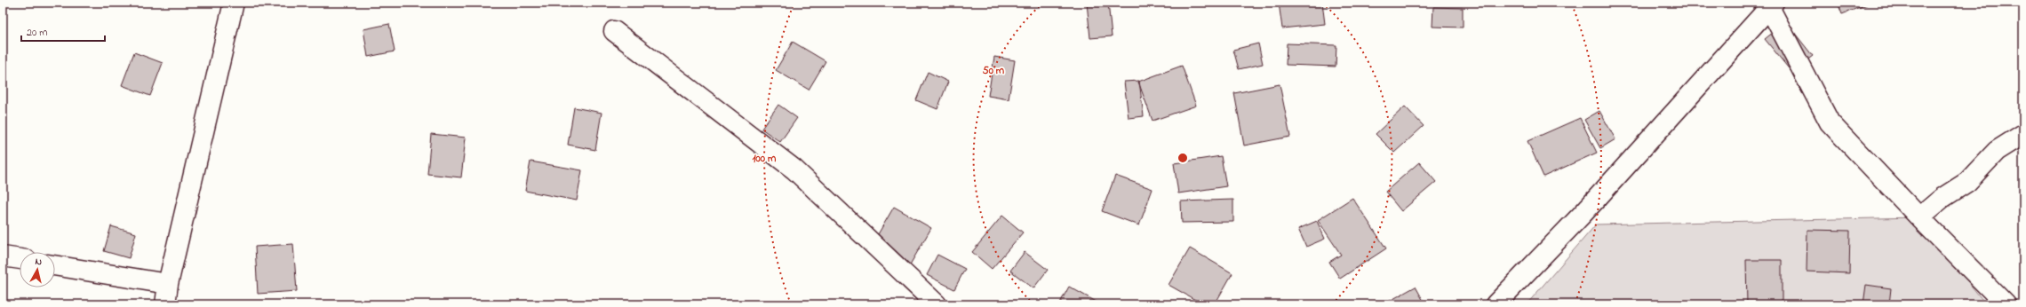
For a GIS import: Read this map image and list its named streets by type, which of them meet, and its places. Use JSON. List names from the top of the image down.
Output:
{
  "scale_bar": "20 m",
  "north": "top",
  "rings": ["50 m", "100 m"]
}
